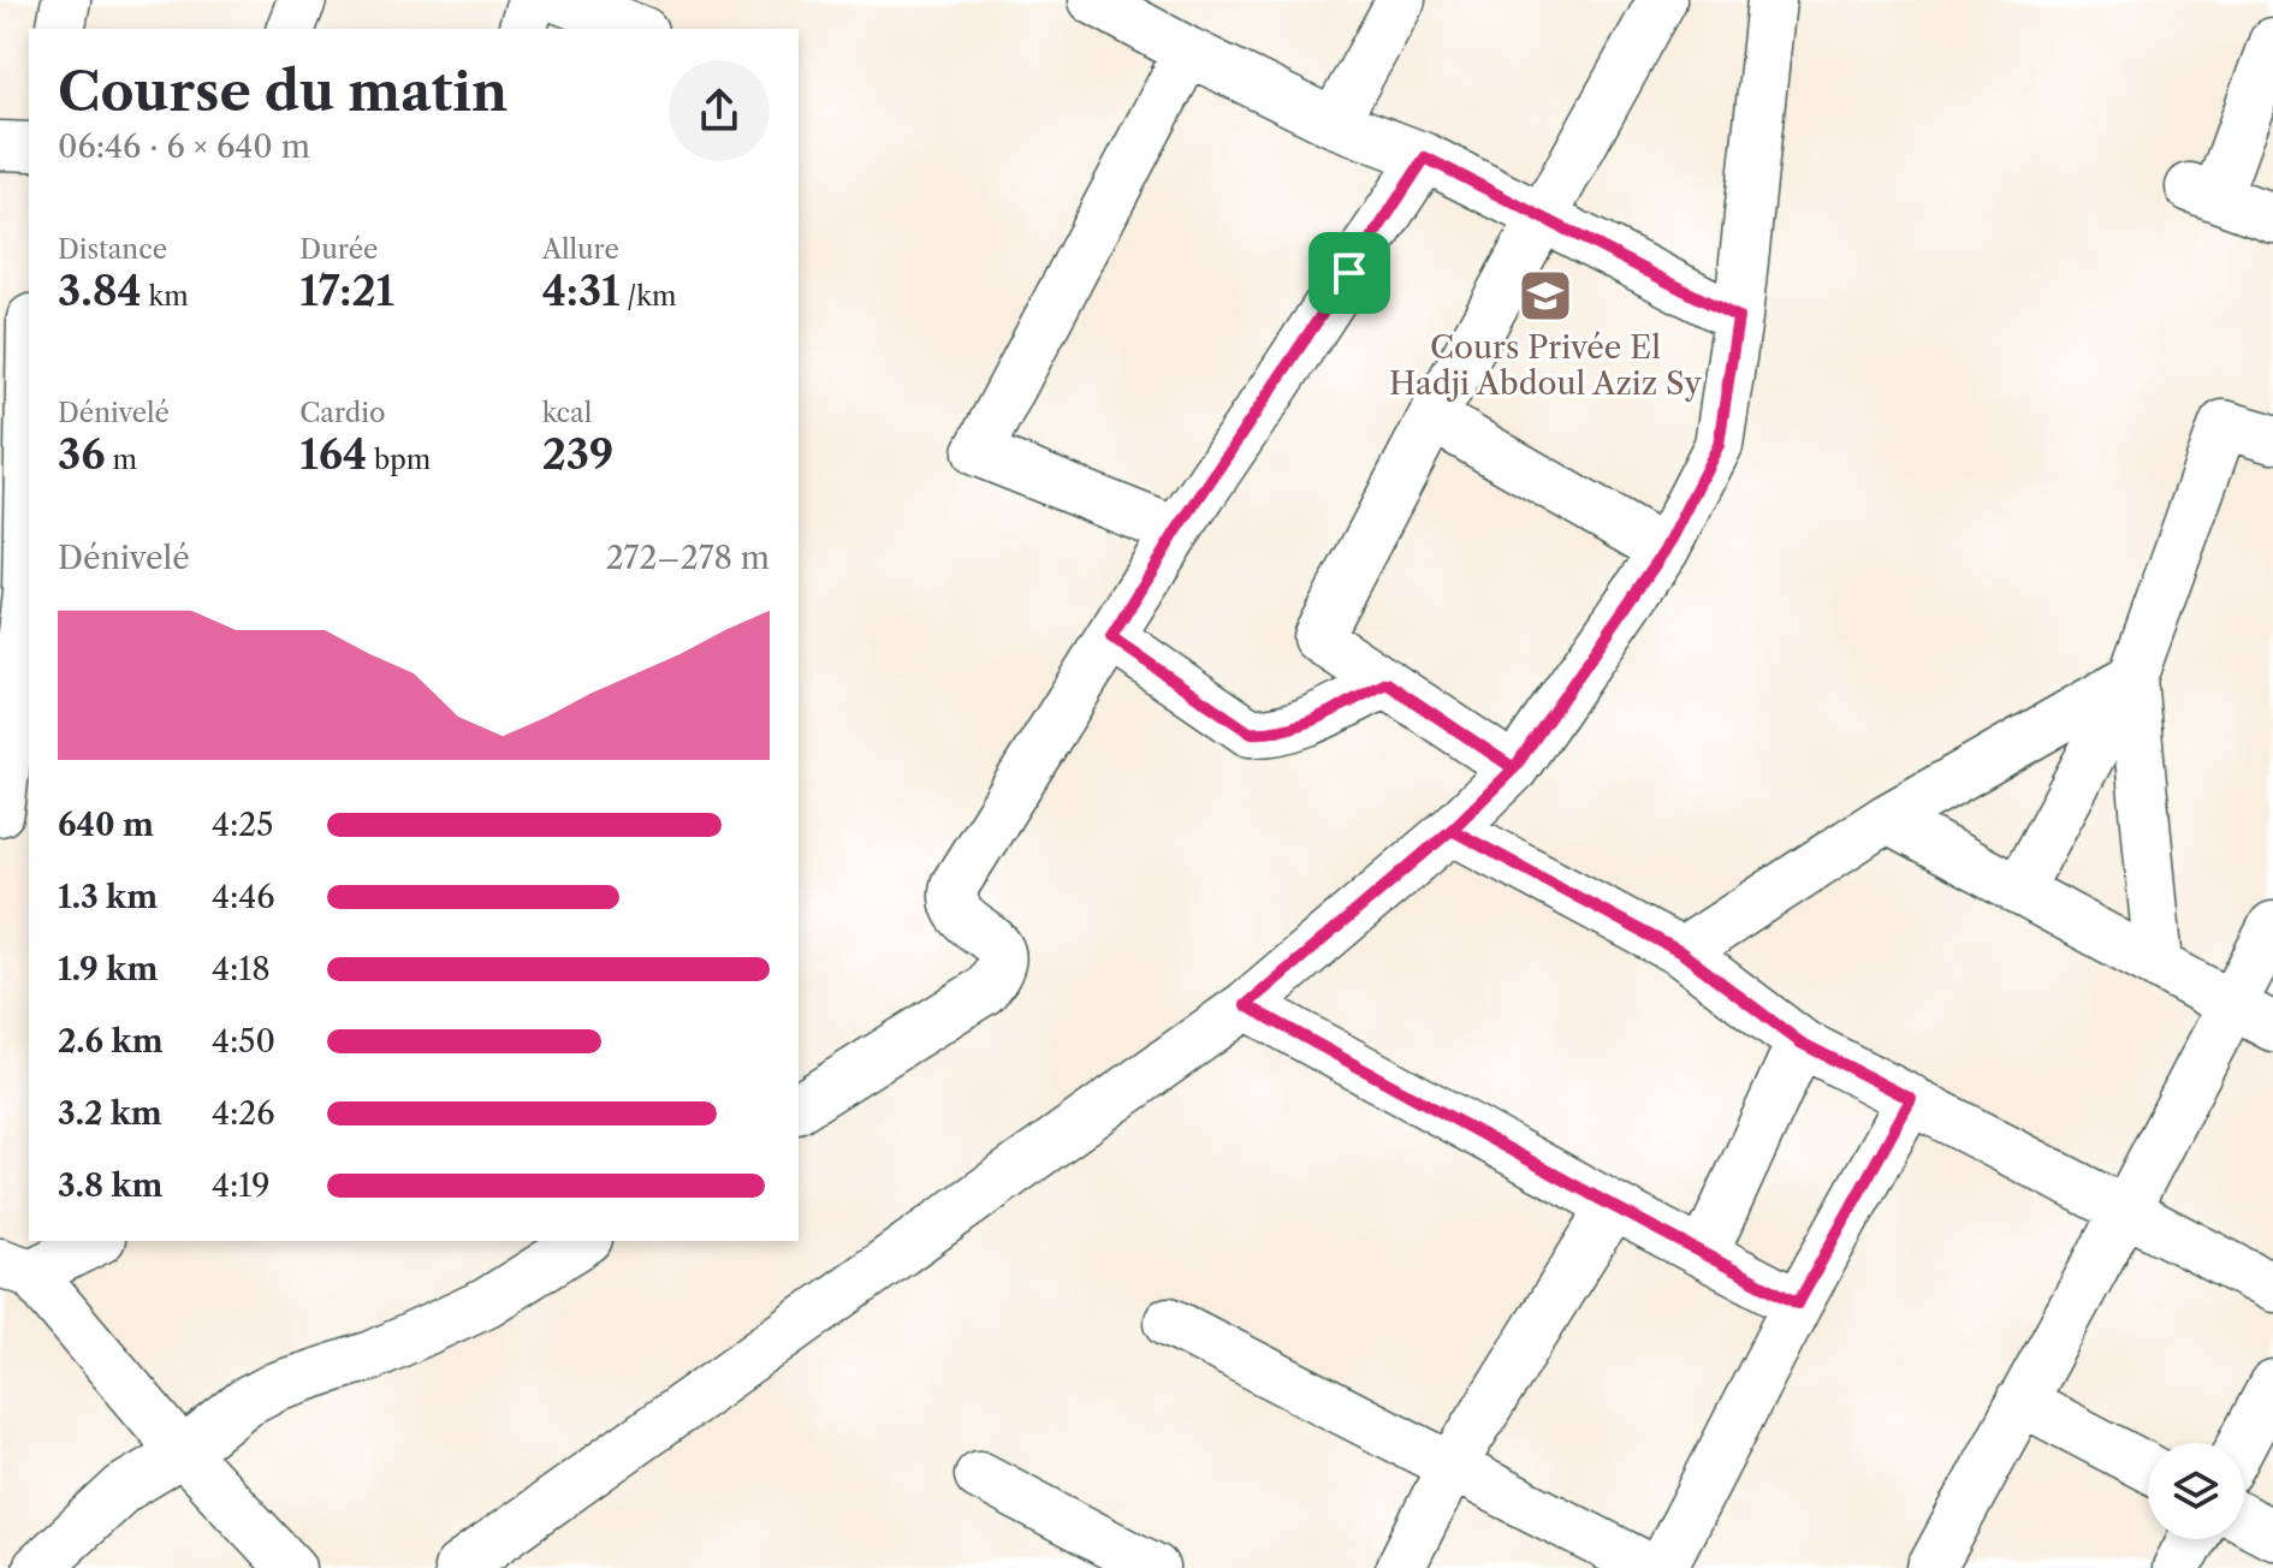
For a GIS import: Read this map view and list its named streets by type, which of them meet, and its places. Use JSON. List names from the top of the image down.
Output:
{
  "places": {
    "school or university": ["Cours Privée El Hadji Abdoul Aziz Sy"]
  },
  "page": {
    "heading": ["Course du matin", "06:46 · 6 × 640 m"],
    "stats": [
      ["Distance", "3.84 km"],
      ["Durée", "17:21"],
      ["Allure", "4:31 /km"],
      ["Dénivelé", "36 m"],
      ["Cardio", "164 bpm"],
      ["kcal", "239"]
    ],
    "chart": ["Dénivelé", "272–278 m"],
    "list": [
      {
        "name": "640 m",
        "note": "4:25"
      },
      {
        "name": "1.3 km",
        "note": "4:46"
      },
      {
        "name": "1.9 km",
        "note": "4:18"
      },
      {
        "name": "2.6 km",
        "note": "4:50"
      },
      {
        "name": "3.2 km",
        "note": "4:26"
      },
      {
        "name": "3.8 km",
        "note": "4:19"
      }
    ]
  }
}
